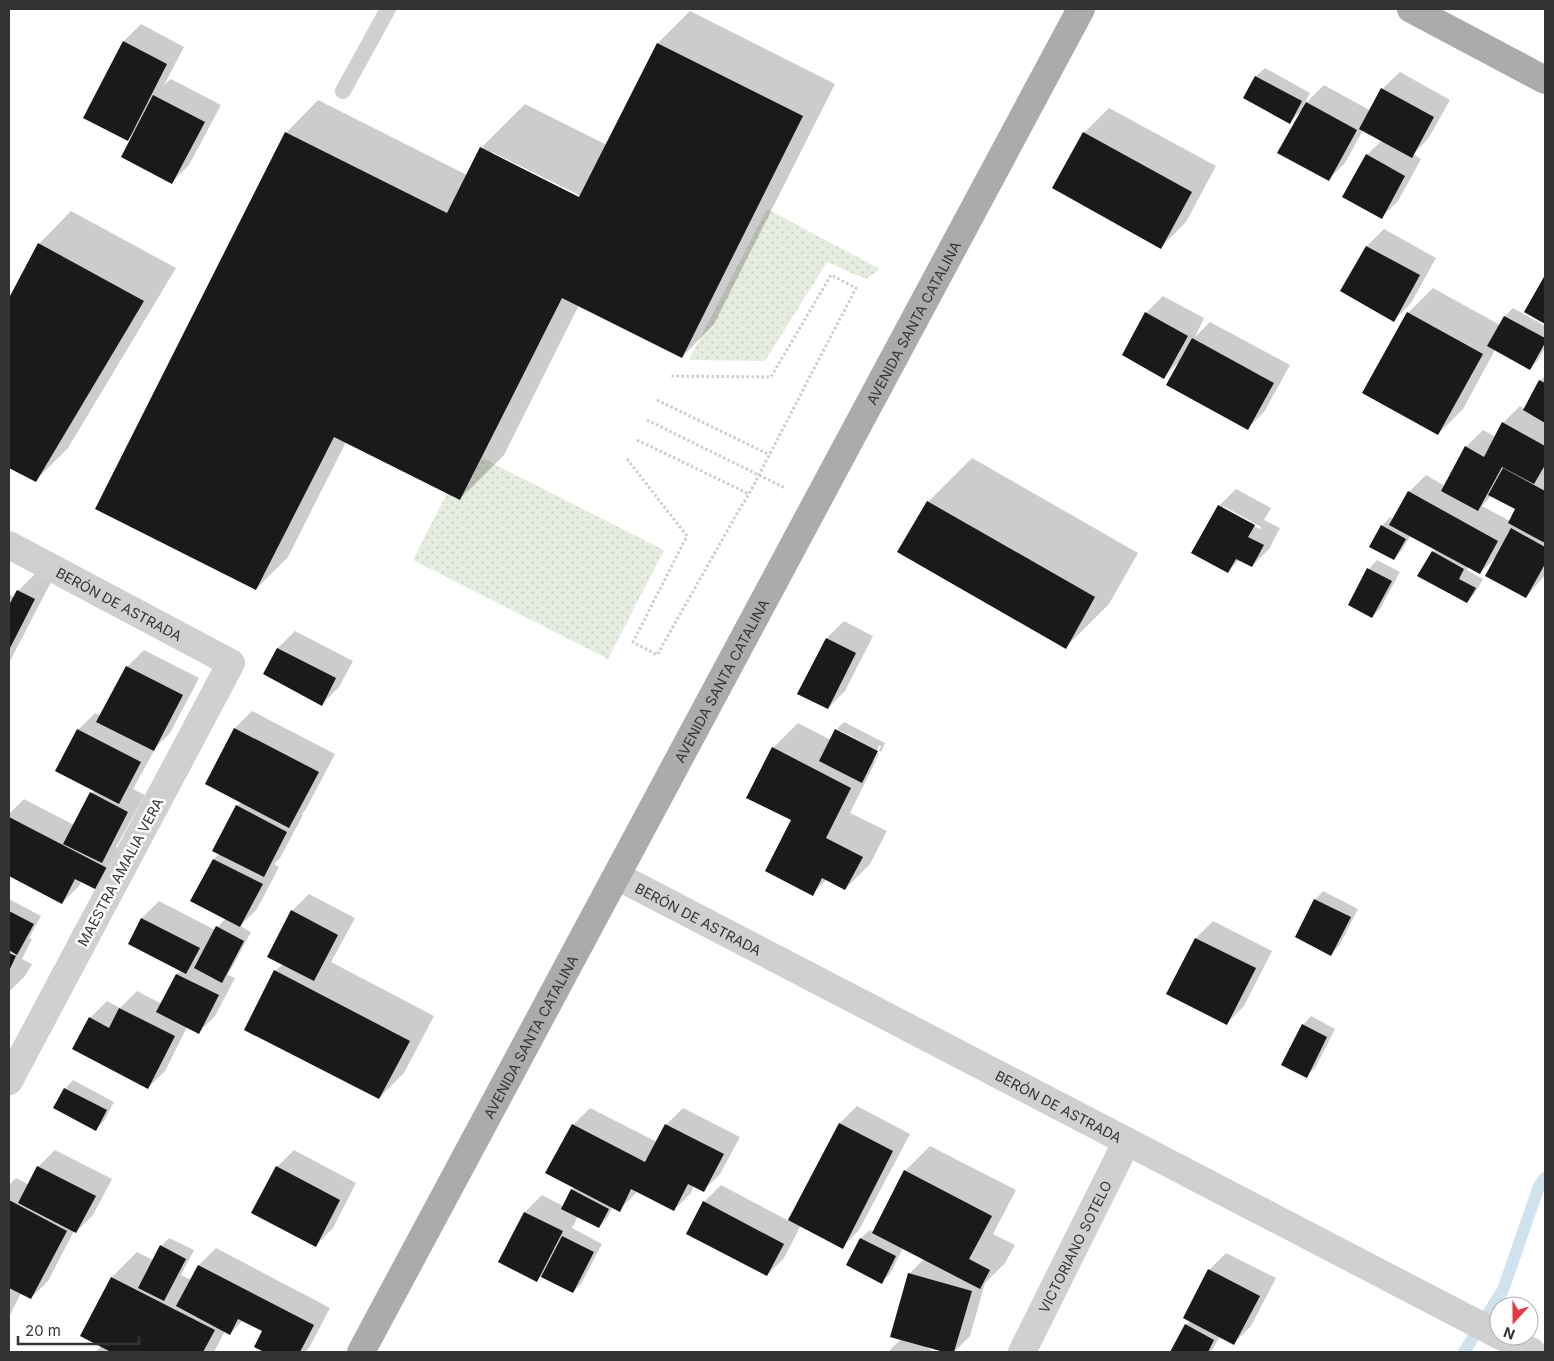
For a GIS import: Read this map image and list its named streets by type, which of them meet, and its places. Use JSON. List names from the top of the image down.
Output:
{
  "streets": {
    "main road": ["AVENIDA SANTA CATALINA"],
    "street": ["BERÓN DE ASTRADA", "MAESTRA AMALIA VERA", "VICTORIANO SOTELO"]
  },
  "crossings": [
    ["AVENIDA SANTA CATALINA", "BERÓN DE ASTRADA"],
    ["BERÓN DE ASTRADA", "MAESTRA AMALIA VERA"],
    ["BERÓN DE ASTRADA", "VICTORIANO SOTELO"]
  ],
  "scale_bar": "20 m",
  "north": "bottom"
}
